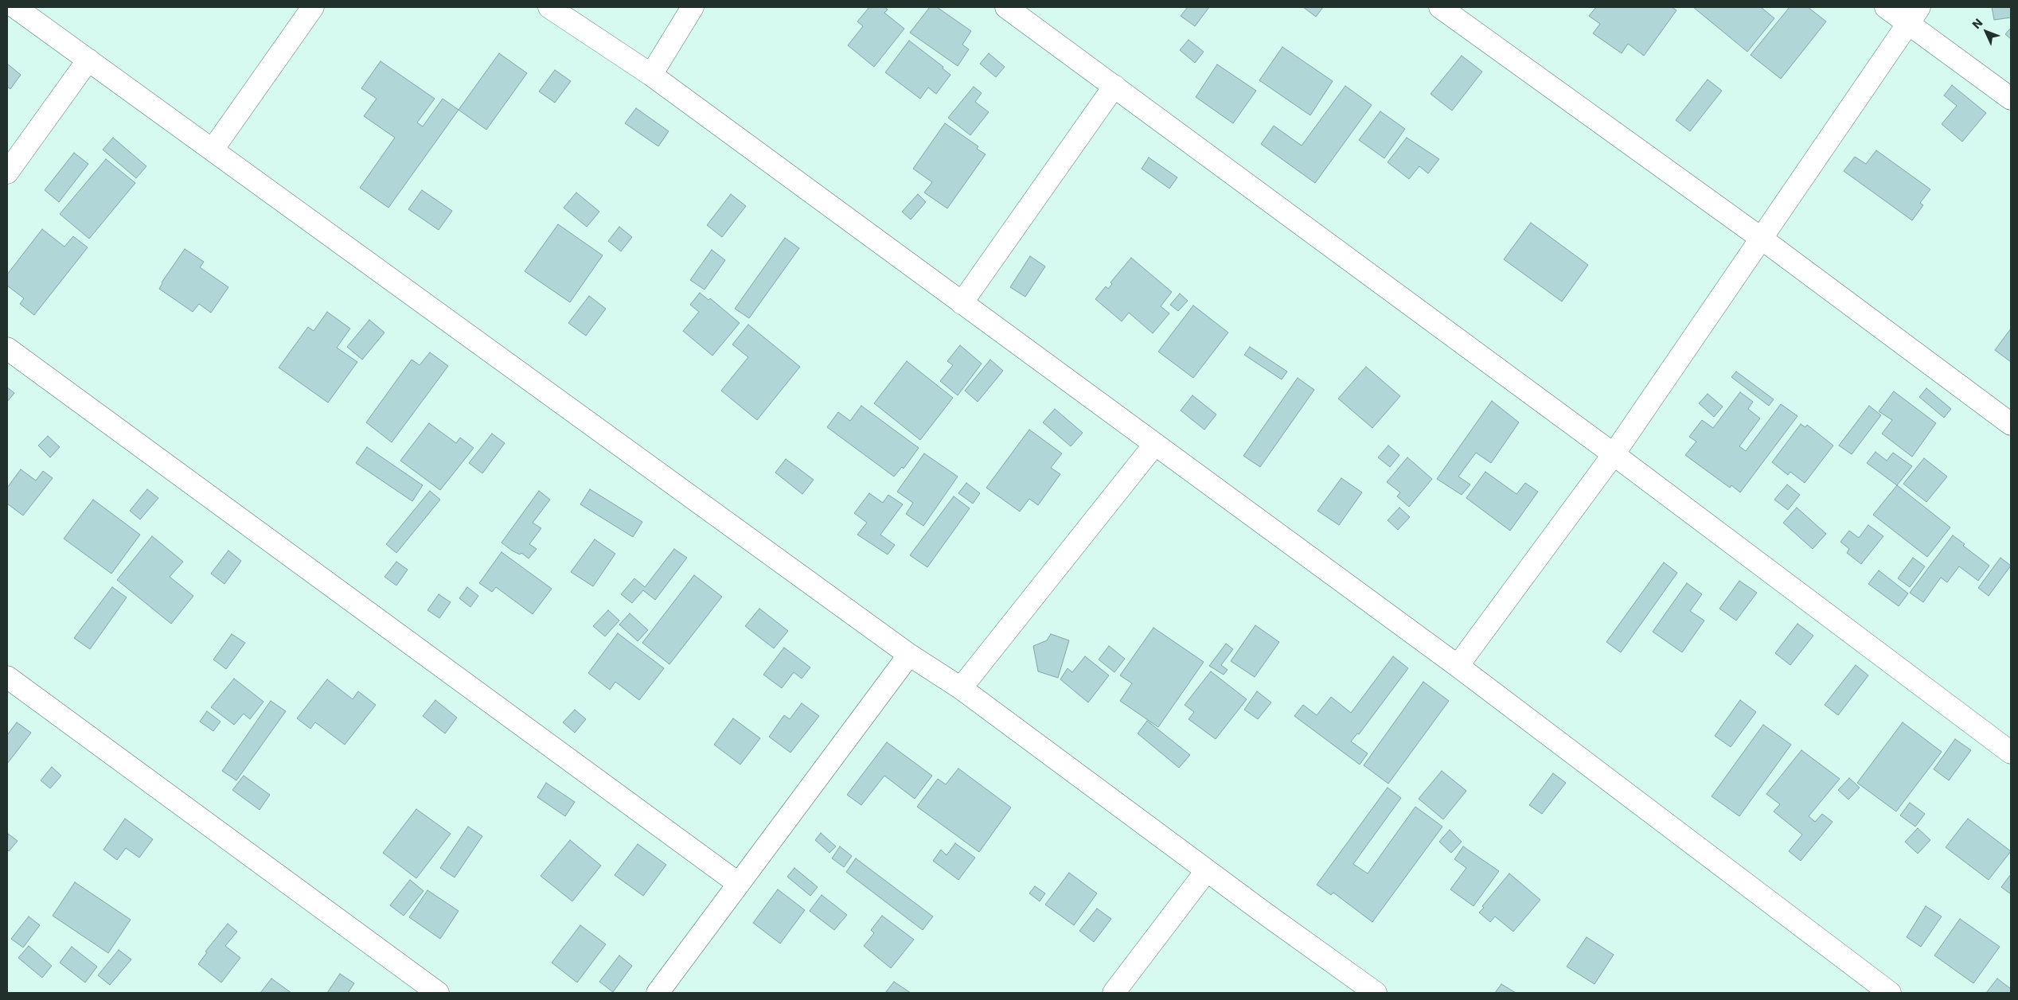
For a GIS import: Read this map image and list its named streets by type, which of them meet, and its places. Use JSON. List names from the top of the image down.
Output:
{
  "north": "top left"
}
